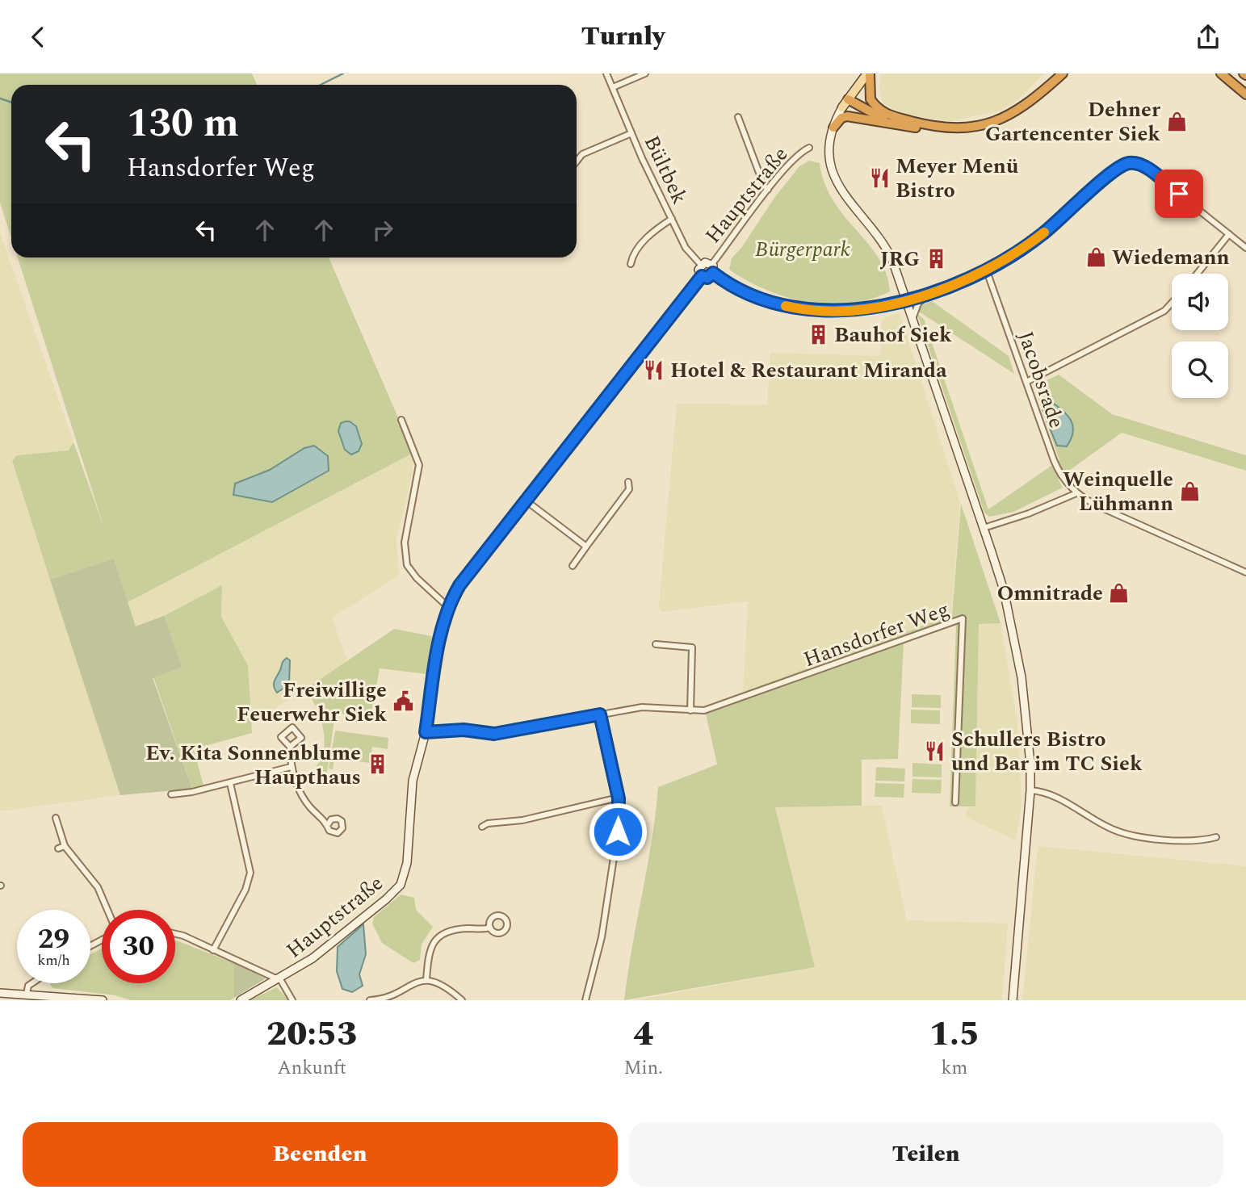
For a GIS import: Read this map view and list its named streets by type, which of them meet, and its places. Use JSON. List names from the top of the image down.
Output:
{
  "streets": {
    "street": [
      "Bültbek",
      "Hauptstraße",
      "Jacobsrade",
      "Hansdorfer Weg"
    ]
  },
  "crossings": [
    ["Bültbek", "Hauptstraße"],
    ["Hauptstraße", "Hansdorfer Weg"]
  ],
  "parks": ["Bürgerpark"],
  "places": {
    "shop": [
      "Dehner Gartencenter Siek",
      "Wiedemann",
      "Weinquelle Lühmann",
      "Omnitrade"
    ],
    "restaurant": ["Meyer Menü Bistro", "Hotel & Restaurant Miranda", "Schullers Bistro und Bar im TC Siek"],
    "building": ["JRG", "Bauhof Siek", "Ev. Kita Sonnenblume Haupthaus"],
    "public building": ["Freiwillige Feuerwehr Siek"]
  },
  "page": {
    "header": "Turnly",
    "turn": ["130 m", "Hansdorfer Weg"],
    "speed": "29 km/h",
    "limit": "30",
    "eta": [
      "20:53",
      "Ankunft",
      "4",
      "Min.",
      "1.5",
      "km"
    ],
    "buttons": ["Beenden", "Teilen"]
  }
}
